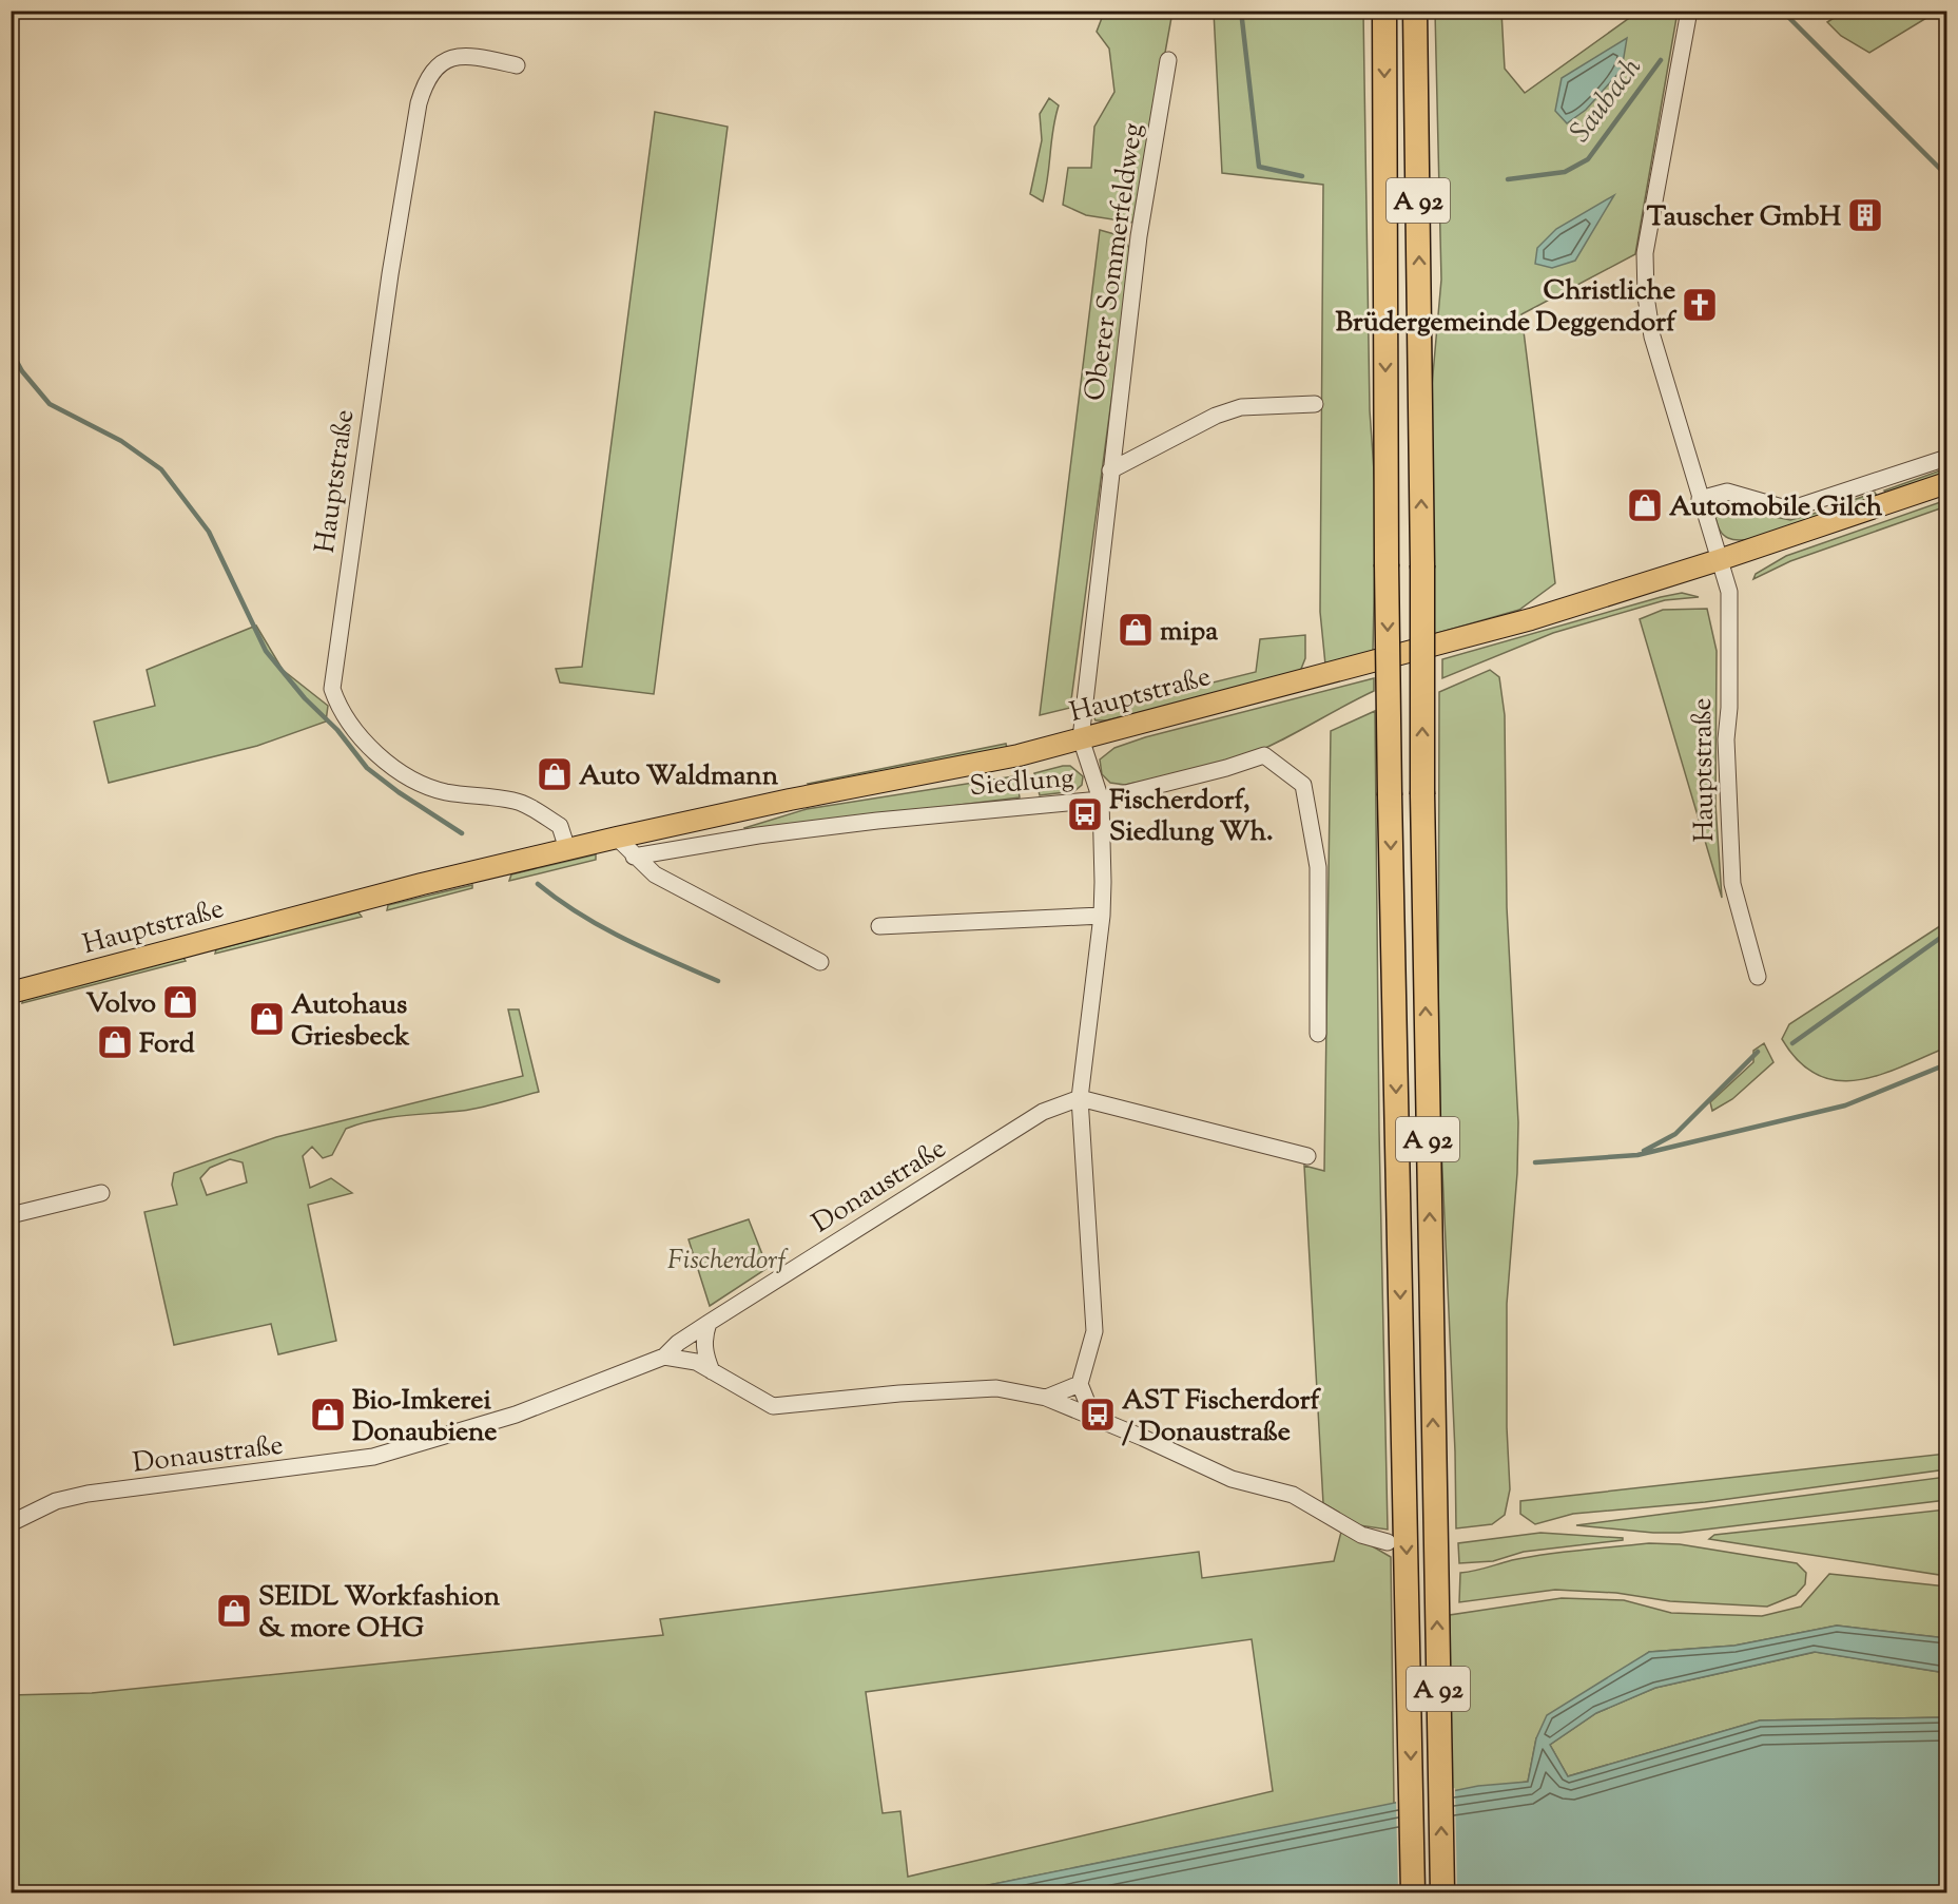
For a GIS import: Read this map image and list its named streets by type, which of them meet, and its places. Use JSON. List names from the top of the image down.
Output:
{
  "streets": {
    "highway": ["A 92"],
    "main road": ["Hauptstraße"],
    "street": ["Oberer Sommerfeldweg", "Siedlung", "Donaustraße"]
  },
  "crossings": [
    ["Oberer Sommerfeldweg", "Hauptstraße"],
    ["Siedlung", "Donaustraße"]
  ],
  "water": ["Saubach"],
  "parks": ["Fischerdorf"],
  "places": {
    "building": ["Tauscher GmbH"],
    "church": ["Christliche Brüdergemeinde Deggendorf"],
    "shop": [
      "Automobile Gilch",
      "mipa",
      "Auto Waldmann",
      "Volvo",
      "Autohaus Griesbeck",
      "Ford",
      "Bio-Imkerei Donaubiene",
      "SEIDL Workfashion & more OHG"
    ],
    "bus stop": ["Fischerdorf, Siedlung Wh.", "AST Fischerdorf / Donaustraße"]
  }
}
